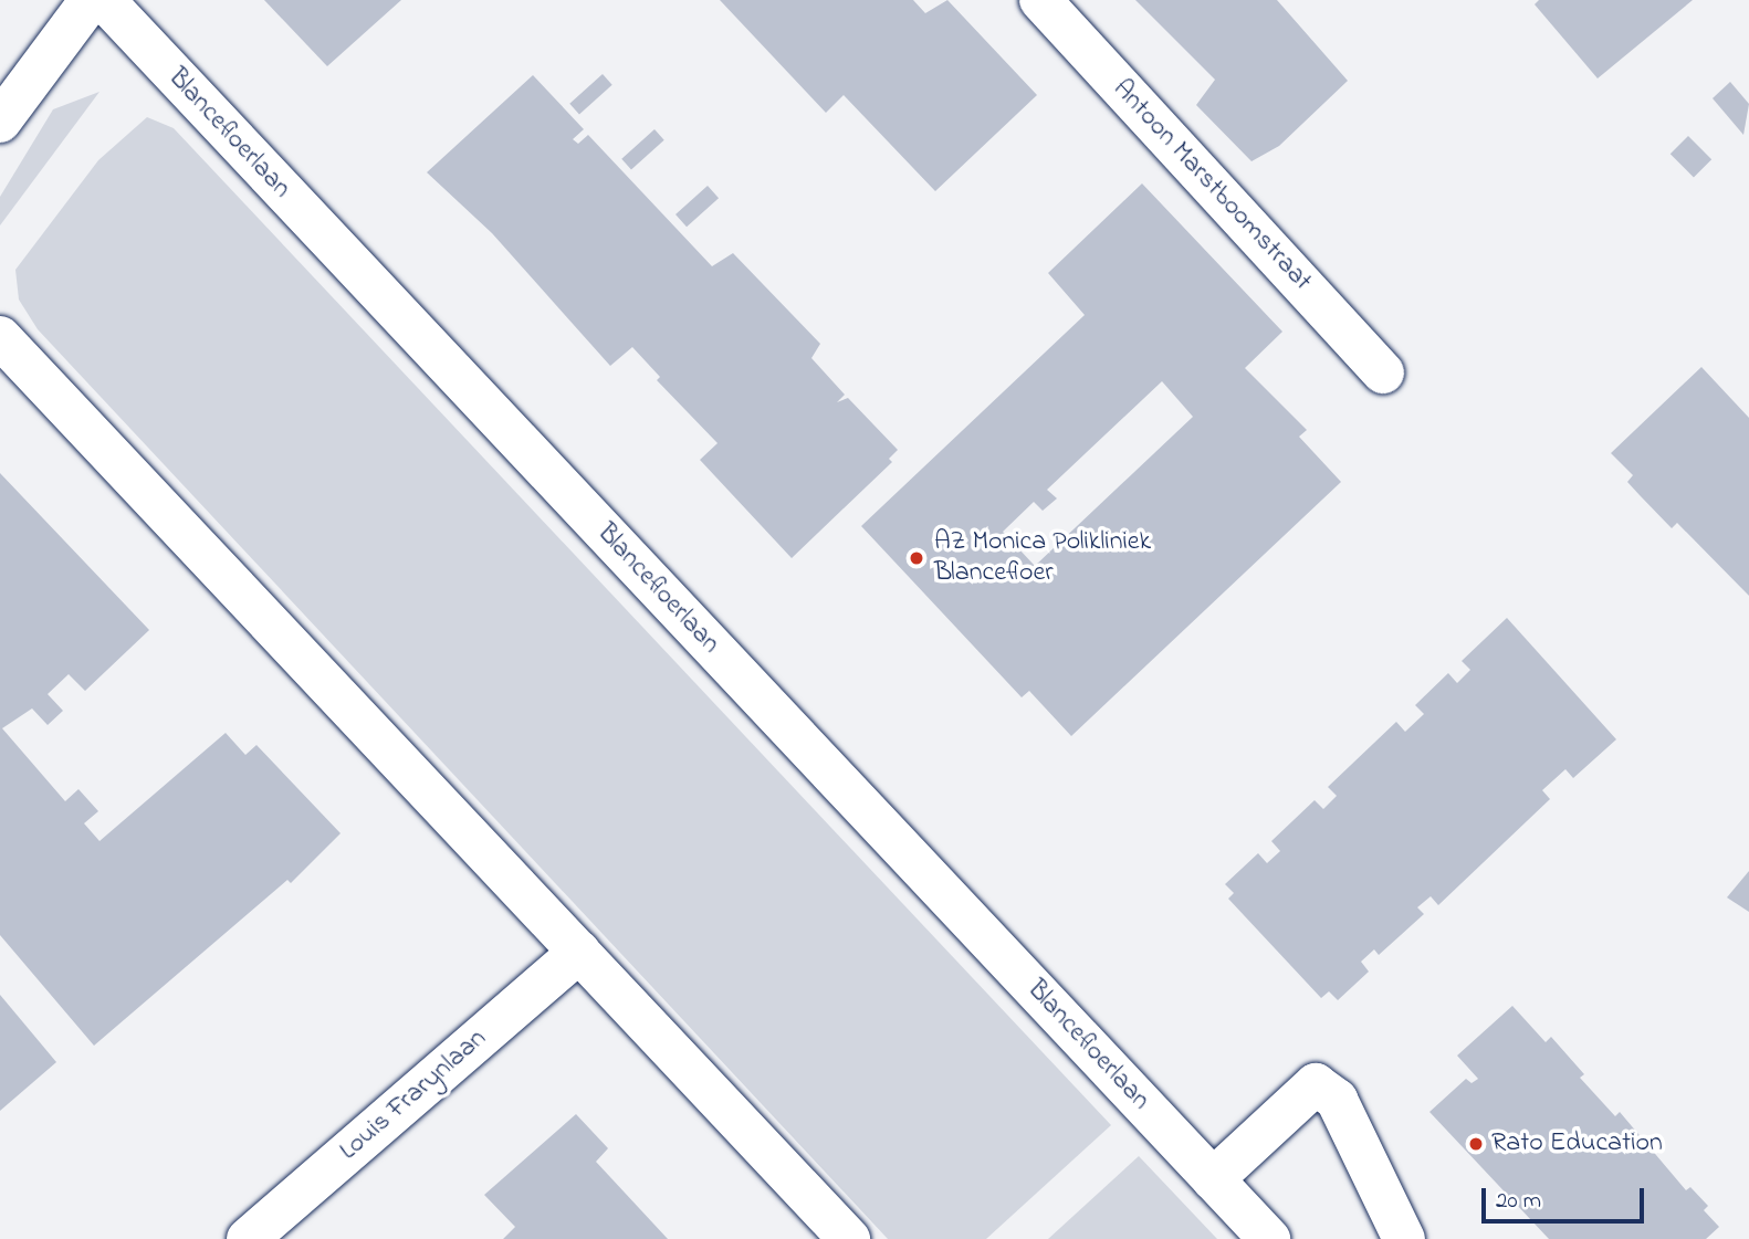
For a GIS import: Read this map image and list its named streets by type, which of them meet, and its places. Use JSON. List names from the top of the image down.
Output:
{
  "streets": {
    "main road": ["Blancefloerlaan", "Antoon Marstboomstraat", "Louis Frarynlaan"]
  },
  "places": ["AZ Monica Polikliniek Blancefloer", "Rato Education"],
  "scale_bar": "20 m"
}
